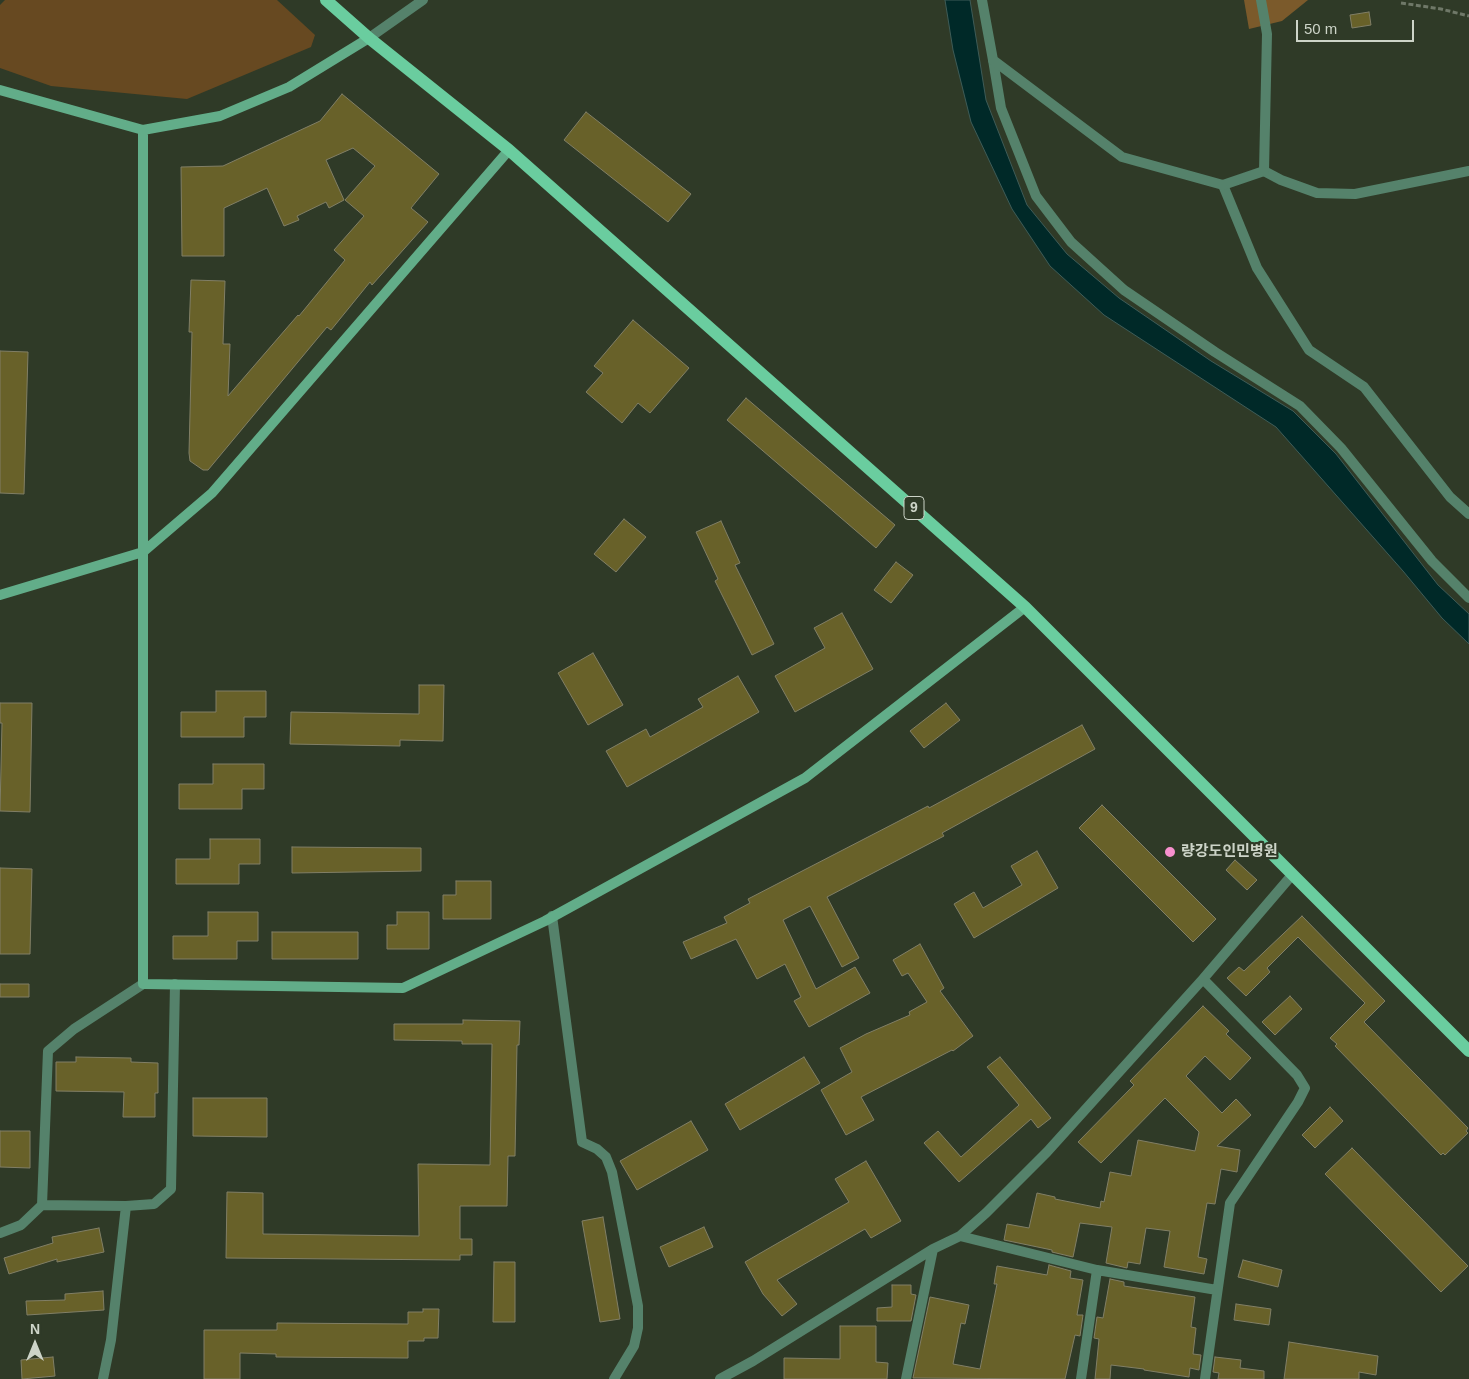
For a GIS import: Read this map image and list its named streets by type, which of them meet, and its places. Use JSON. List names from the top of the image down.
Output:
{
  "streets": {
    "main road": ["9"]
  },
  "places": ["량강도인민병원"],
  "scale_bar": "50 m",
  "north": "top"
}
